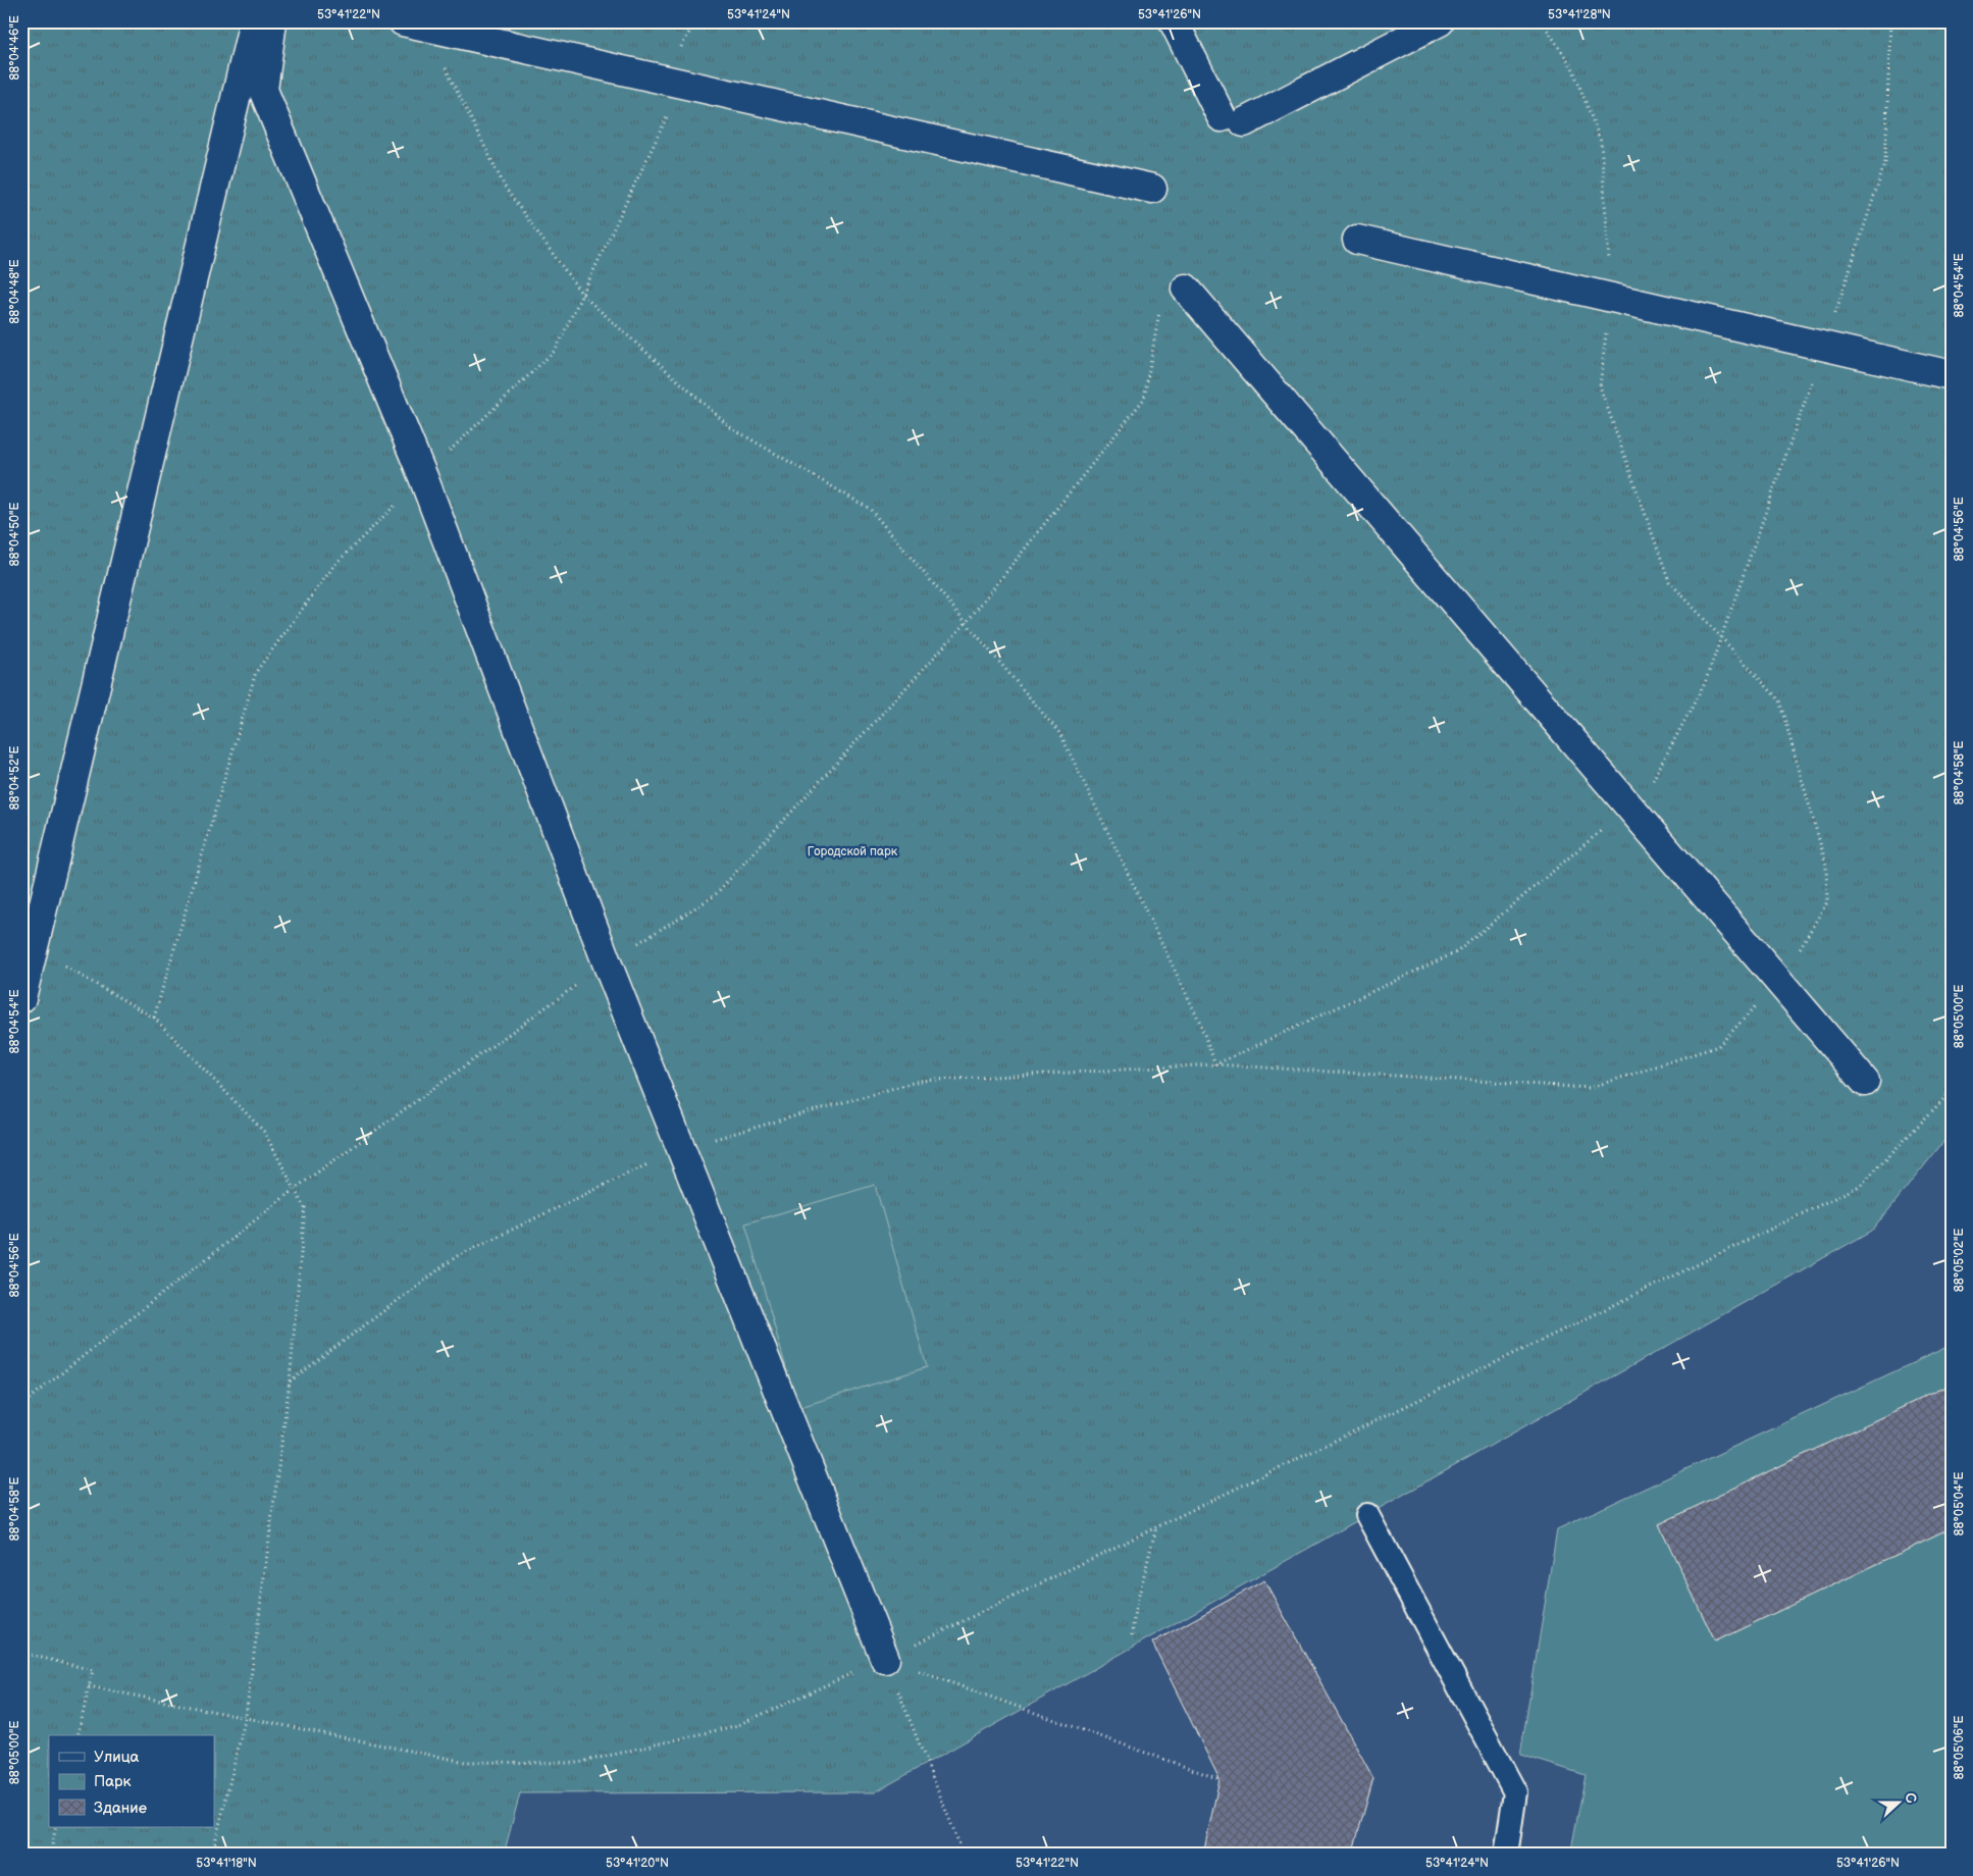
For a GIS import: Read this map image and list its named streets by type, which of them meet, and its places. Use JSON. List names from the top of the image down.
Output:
{
  "parks": ["Городской парк"],
  "legend": ["Улица", "Парк", "Здание"],
  "north": "right",
  "coordinates": [
    "53°41'22\"N",
    "53°41'24\"N",
    "53°41'26\"N",
    "53°41'28\"N",
    "88°04'46\"E",
    "88°04'54\"E",
    "88°04'48\"E",
    "88°04'56\"E",
    "88°04'50\"E",
    "88°04'58\"E",
    "88°04'52\"E",
    "88°05'00\"E",
    "88°05'02\"E",
    "88°05'04\"E",
    "88°05'06\"E",
    "53°41'18\"N",
    "53°41'20\"N"
  ]
}
